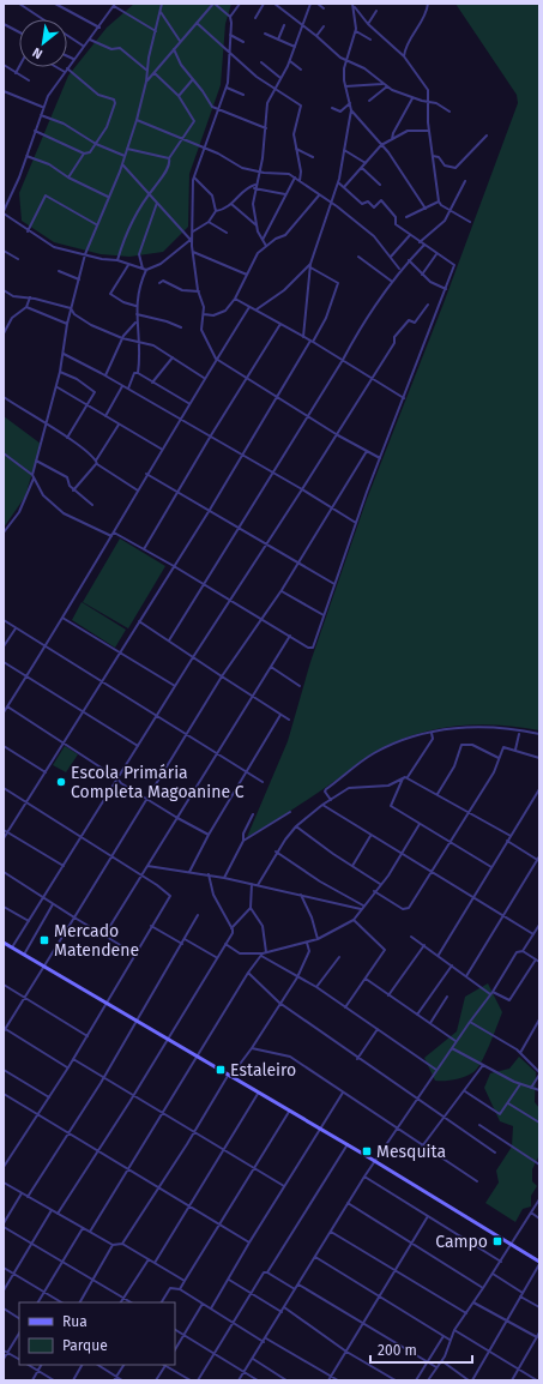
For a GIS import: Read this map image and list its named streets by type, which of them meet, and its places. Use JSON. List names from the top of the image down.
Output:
{
  "places": {
    "other": ["Escola Primária Completa Magoanine C"],
    "transit": [
      "Mercado Matendene",
      "Estaleiro",
      "Mesquita",
      "Campo"
    ]
  },
  "legend": ["Rua", "Parque"],
  "scale_bar": "200 m",
  "north": "bottom left"
}
